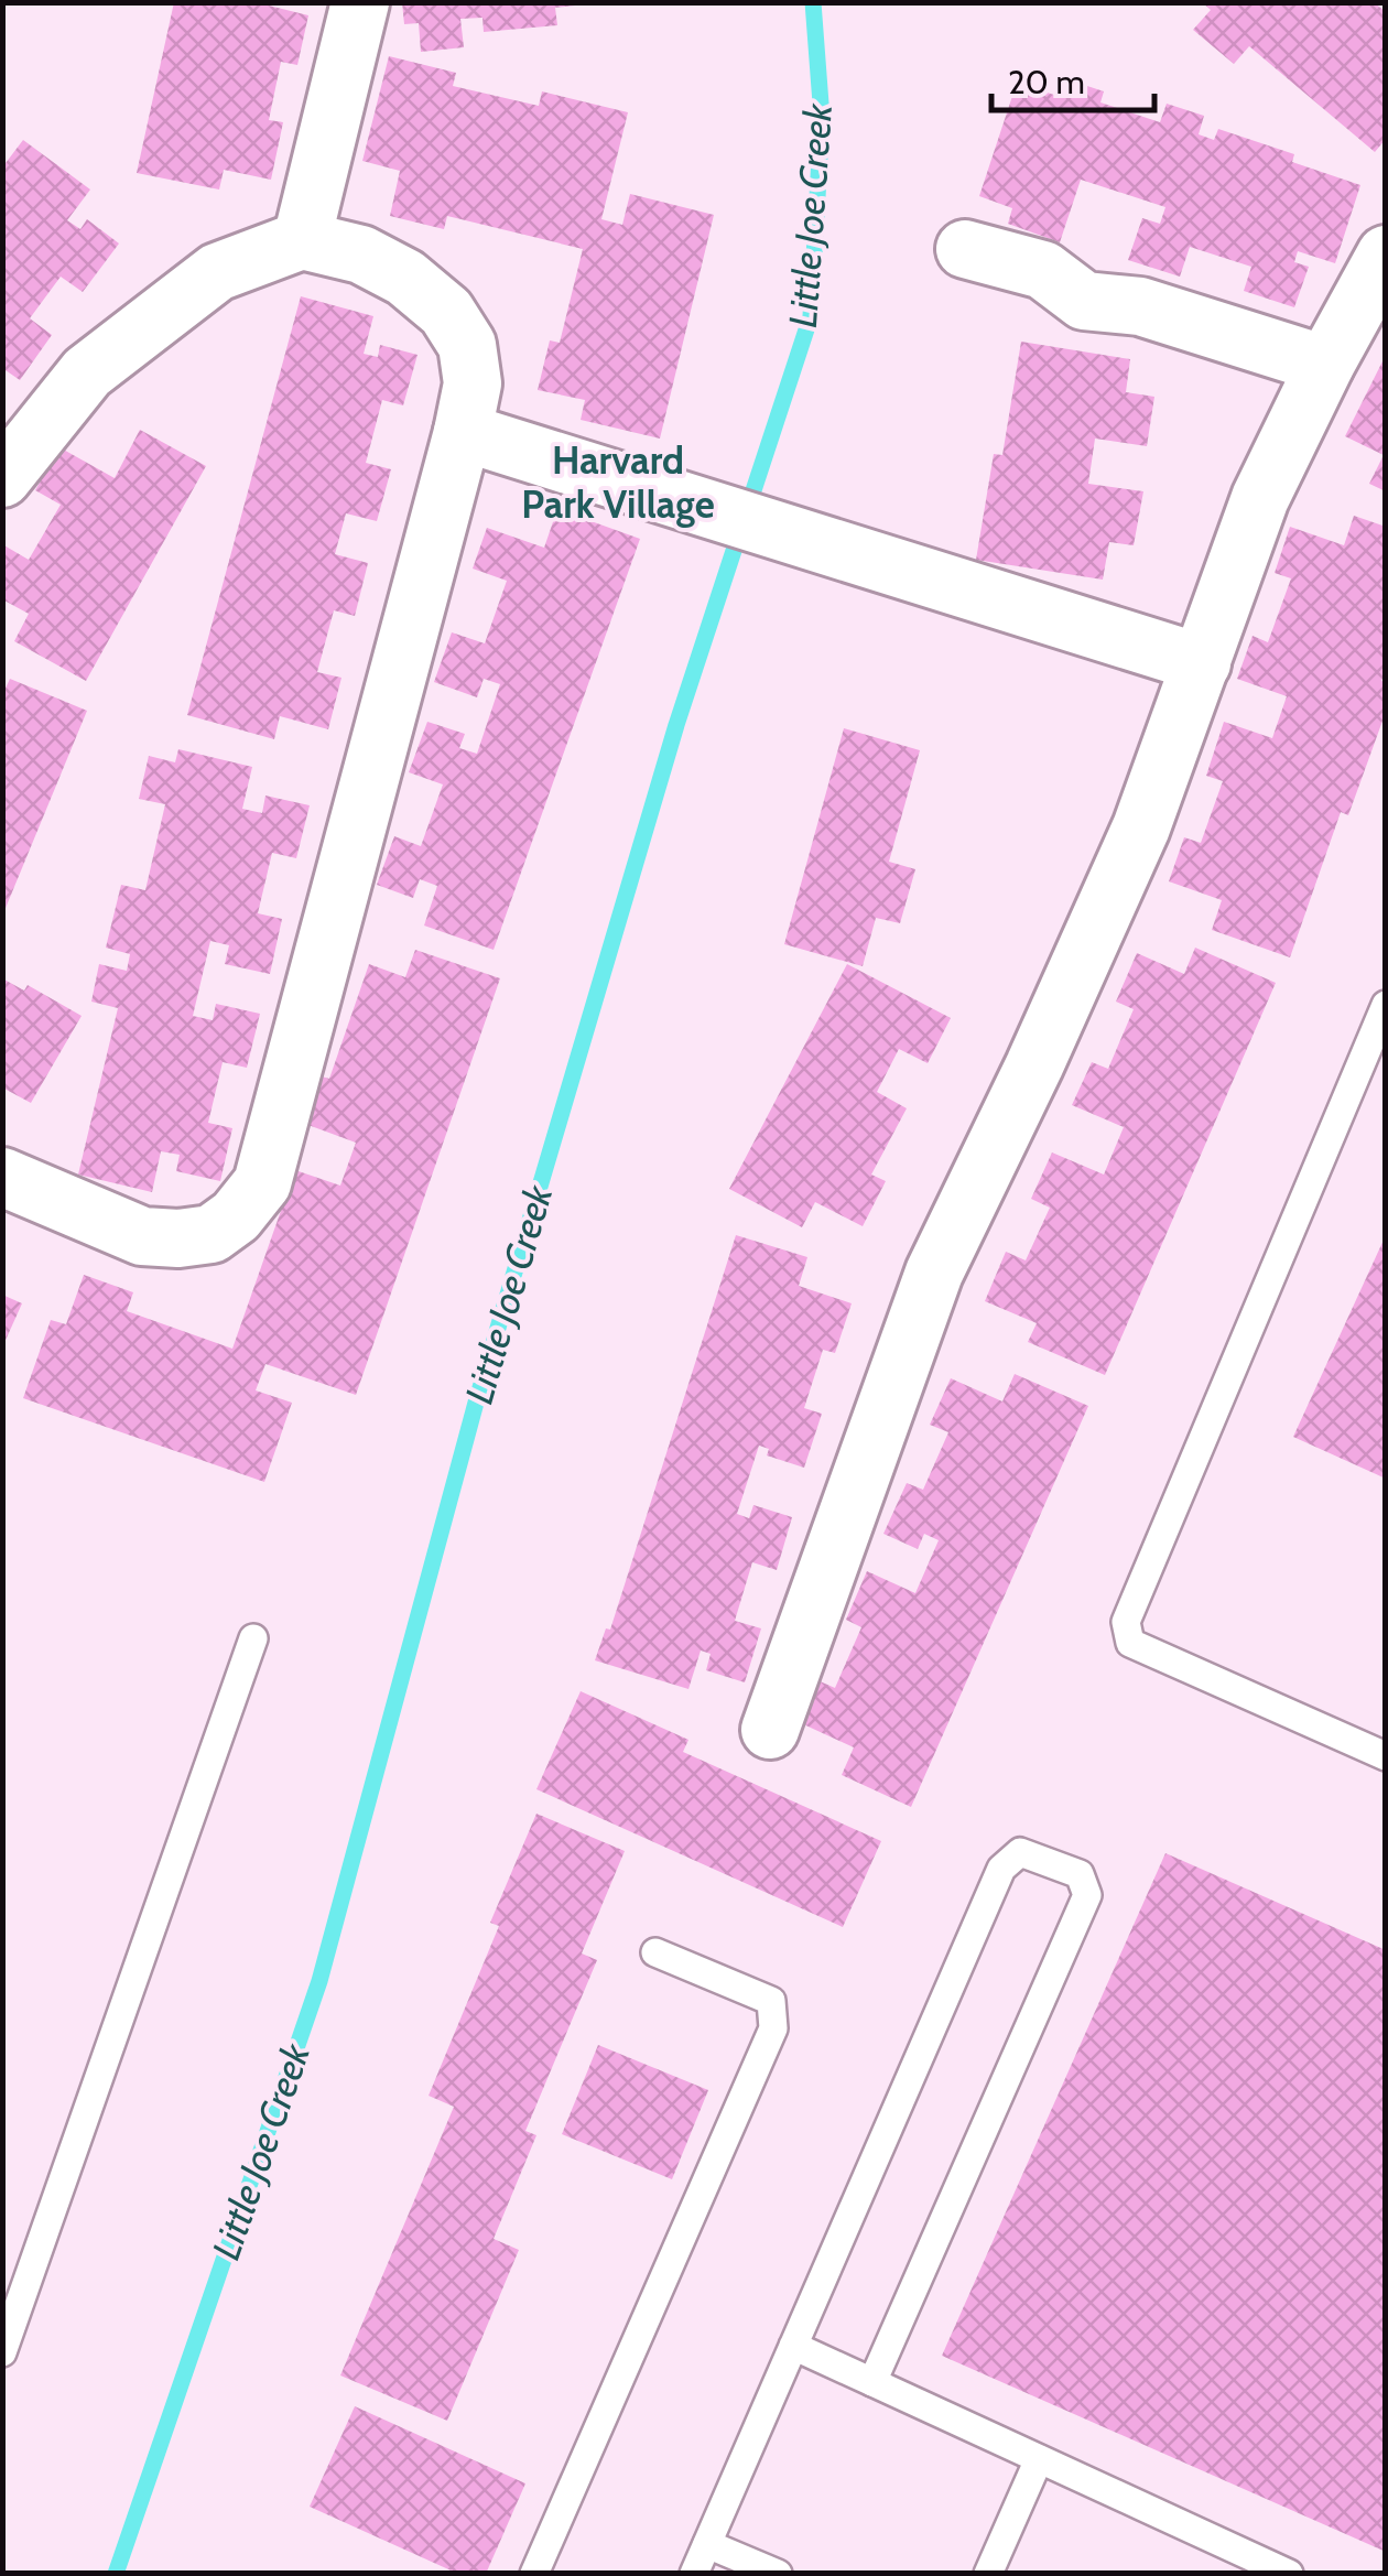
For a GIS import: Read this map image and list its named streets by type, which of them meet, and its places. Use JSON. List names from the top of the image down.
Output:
{
  "districts": ["Harvard Park Village"],
  "water": ["Little Joe Creek"],
  "scale_bar": "20 m"
}
